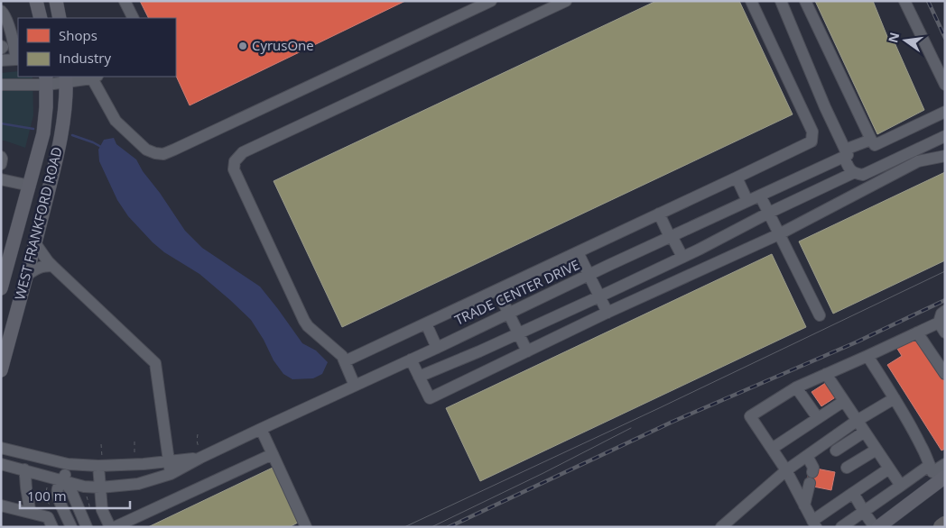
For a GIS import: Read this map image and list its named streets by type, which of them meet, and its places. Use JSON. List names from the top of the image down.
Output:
{
  "streets": {
    "main road": ["WEST FRANKFORD ROAD"],
    "street": ["TRADE CENTER DRIVE"]
  },
  "places": ["CyrusOne"],
  "legend": ["Shops", "Industry"],
  "scale_bar": "100 m",
  "north": "left"
}
